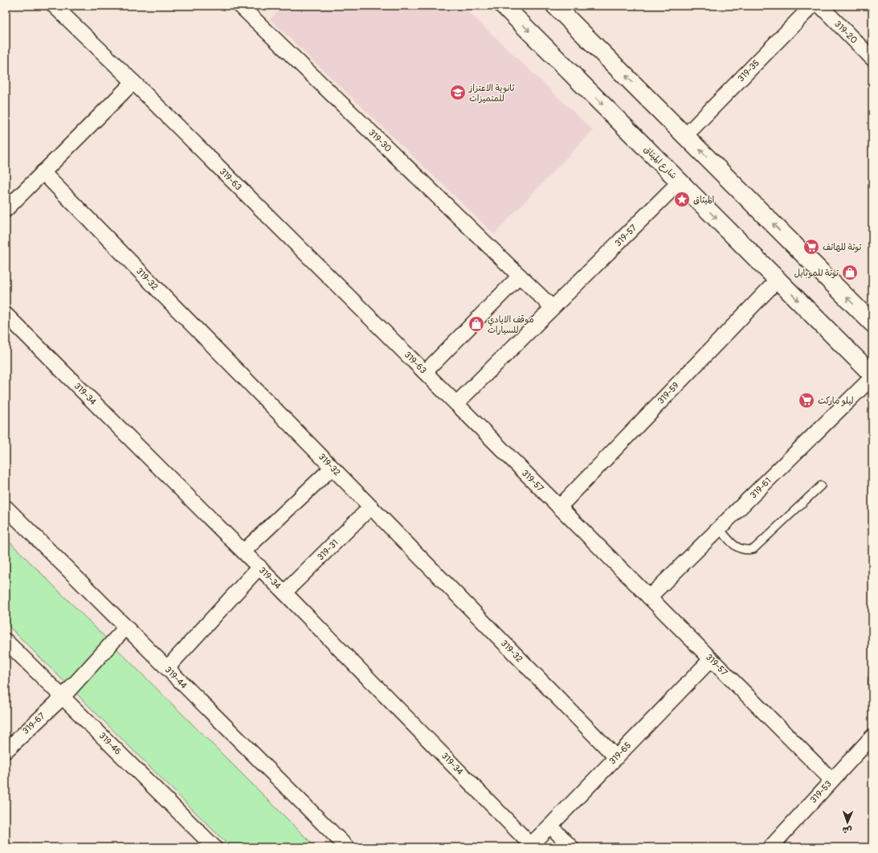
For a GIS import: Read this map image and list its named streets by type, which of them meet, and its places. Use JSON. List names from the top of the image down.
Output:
{
  "streets": {
    "street": [
      "319-20",
      "319-35",
      "319-30",
      "شارع الميثاق",
      "319-63",
      "319-57",
      "319-32",
      "319-59",
      "319-34",
      "319-61",
      "319-31",
      "319-44",
      "319-67",
      "319-46",
      "319-65",
      "319-53"
    ]
  },
  "crossings": [
    ["319-30", "319-57"],
    ["شارع الميثاق", "319-57"],
    ["شارع الميثاق", "319-59"],
    ["319-63", "319-57"],
    ["319-57", "319-59"],
    ["319-57", "319-61"],
    ["319-57", "319-65"],
    ["319-57", "319-53"],
    ["319-32", "319-31"],
    ["319-32", "319-65"],
    ["319-34", "319-31"],
    ["319-34", "319-65"],
    ["319-44", "319-67"],
    ["319-67", "319-46"]
  ],
  "places": {
    "school or university": ["ثانوية الاعتزاز للمتميزات"],
    "place": ["الميثاق"],
    "supermarket": ["توتة للهاتف", "ليلو ماركت"],
    "shop": ["توتة للموبايل", "موقف الايادي للسيارات"]
  },
  "north": "bottom"
}
